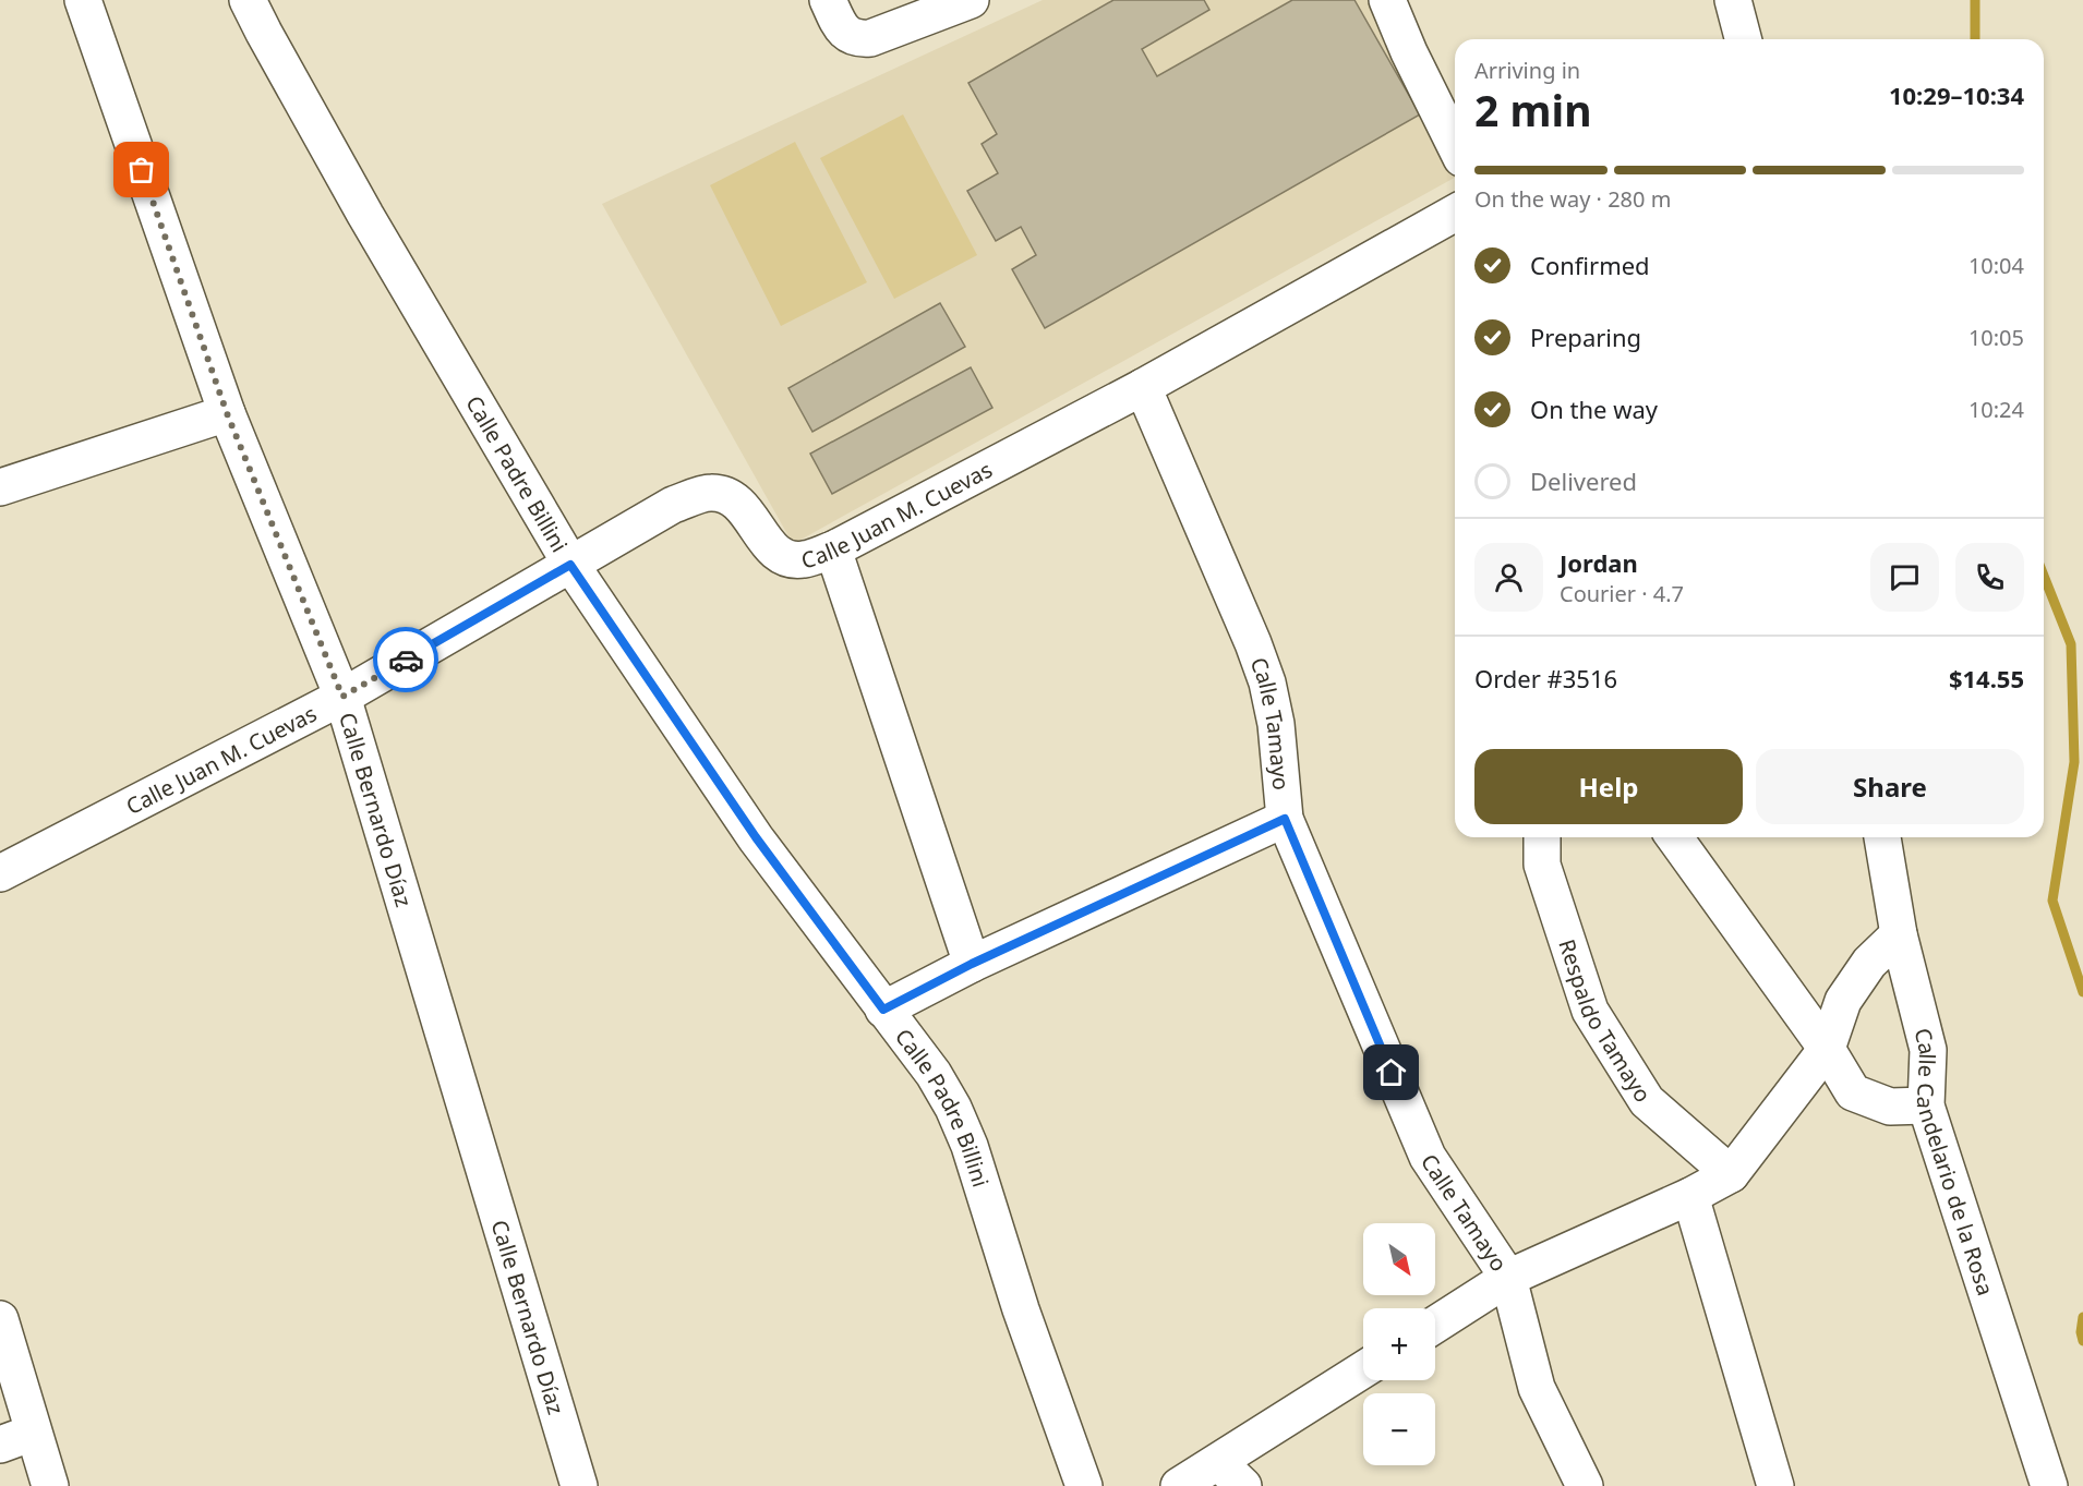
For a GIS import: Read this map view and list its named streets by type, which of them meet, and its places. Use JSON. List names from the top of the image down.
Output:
{
  "streets": {
    "street": [
      "Calle Padre Billini",
      "Calle Juan M. Cuevas",
      "Calle Tamayo",
      "Calle Bernardo Díaz",
      "Respaldo Tamayo",
      "Calle Candelario de la Rosa"
    ]
  },
  "crossings": [
    ["Calle Padre Billini", "Calle Juan M. Cuevas"],
    ["Calle Juan M. Cuevas", "Calle Tamayo"],
    ["Calle Juan M. Cuevas", "Calle Bernardo Díaz"]
  ],
  "north": "bottom right",
  "page": {
    "heading": ["2 min", "Arriving in", "10:29–10:34"],
    "panel": [
      "Jordan",
      "Courier · 4.7",
      "Order #3516",
      "$14.55"
    ],
    "bar": "On the way · 280 m",
    "list": [
      ["Confirmed", "10:04"],
      ["Preparing", "10:05"],
      ["On the way", "10:24"],
      "Delivered"
    ],
    "buttons": ["Help", "Share"],
    "map_buttons": ["+", "−"]
  }
}
